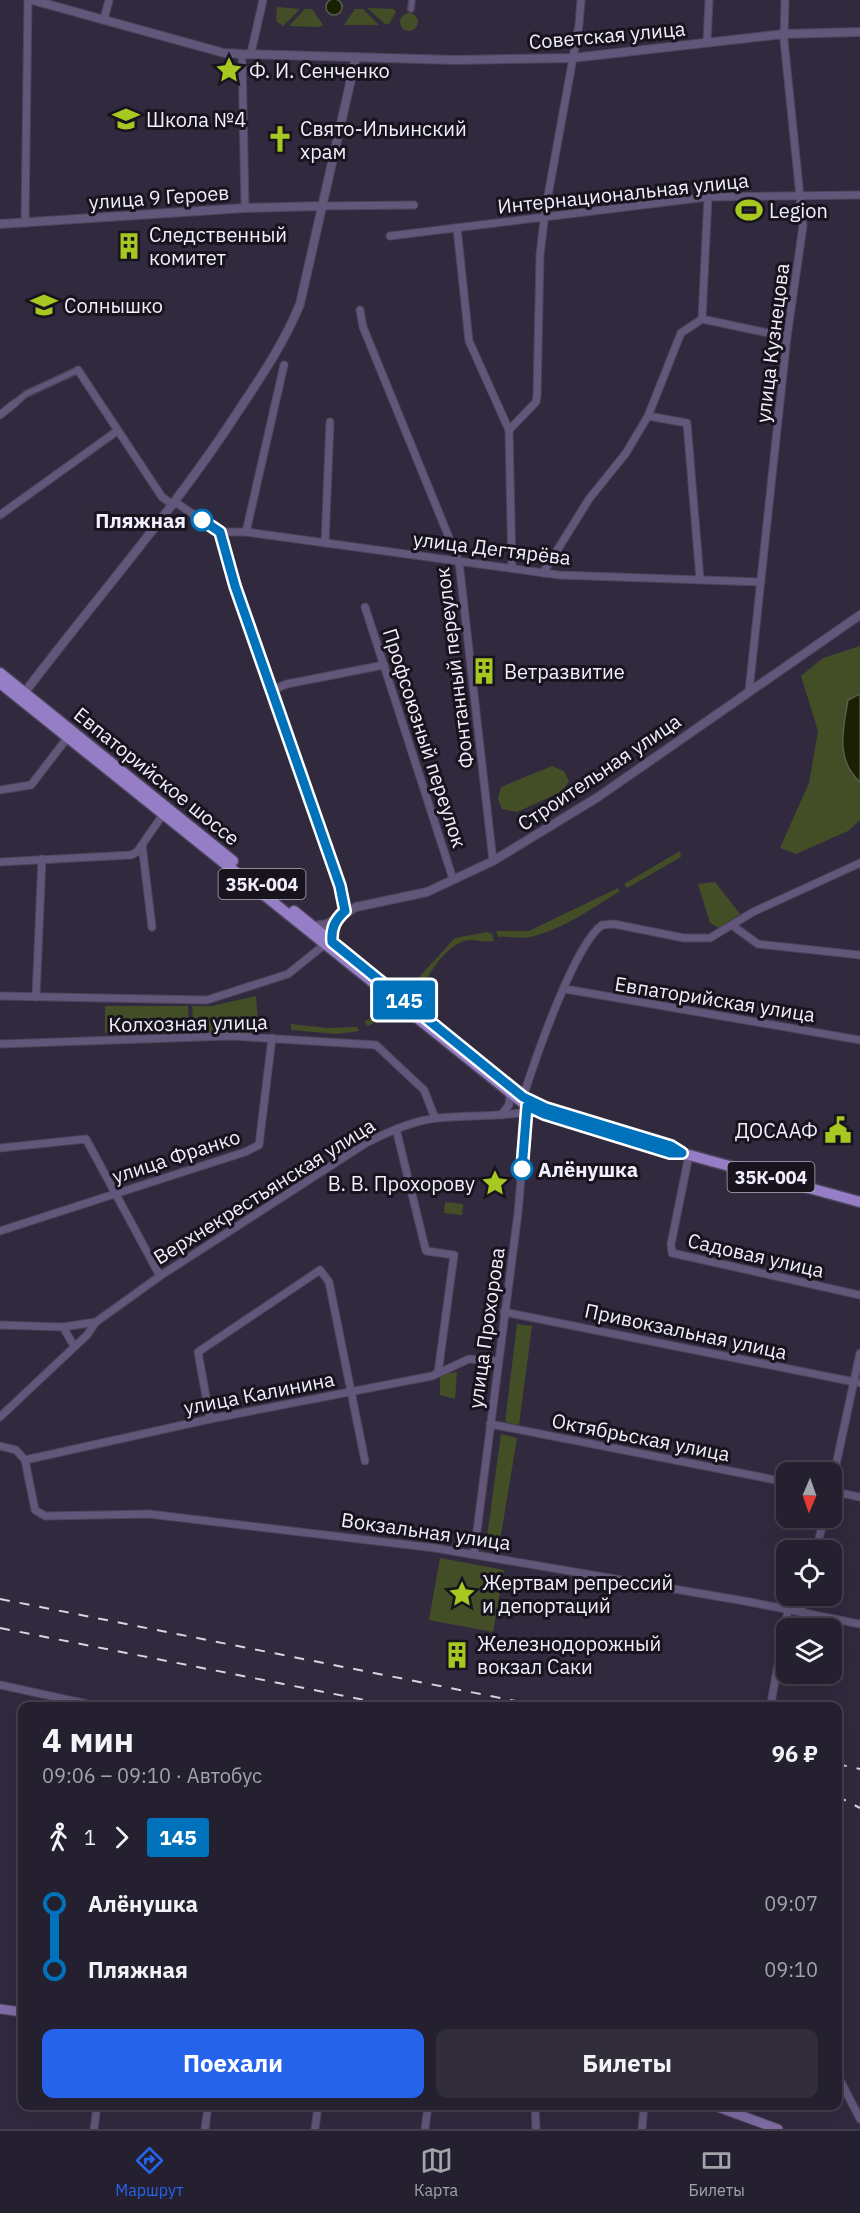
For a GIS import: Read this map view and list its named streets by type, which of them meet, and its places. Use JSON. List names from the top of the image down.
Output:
{
  "streets": {
    "main road": ["Евпаторийское шоссе", "35К-004"],
    "street": [
      "Советская улица",
      "Интернациональная улица",
      "улица 9 Героев",
      "улица Кузнецова",
      "улица Дегтярёва",
      "Фонтанный переулок",
      "Профсоюзный переулок",
      "Строительная улица",
      "Евпаторийская улица",
      "Колхозная улица",
      "улица Франко",
      "Верхнекрестьянская улица",
      "Садовая улица",
      "улица Прохорова",
      "Привокзальная улица",
      "улица Калинина",
      "Октябрьская улица",
      "Вокзальная улица"
    ]
  },
  "crossings": [
    ["Советская улица", "улица Кузнецова"],
    ["Интернациональная улица", "улица Кузнецова"],
    ["улица Кузнецова", "улица Дегтярёва"],
    ["улица Кузнецова", "Строительная улица"],
    ["улица Дегтярёва", "Фонтанный переулок"],
    ["Фонтанный переулок", "Строительная улица"],
    ["Профсоюзный переулок", "Строительная улица"],
    ["Строительная улица", "Евпаторийское шоссе"],
    ["Евпаторийское шоссе", "Колхозная улица"],
    ["Евпаторийское шоссе", "Верхнекрестьянская улица"],
    ["Евпаторийское шоссе", "Садовая улица"],
    ["Евпаторийское шоссе", "улица Прохорова"],
    ["Евпаторийская улица", "улица Прохорова"],
    ["Колхозная улица", "улица Франко"],
    ["Колхозная улица", "Верхнекрестьянская улица"],
    ["Верхнекрестьянская улица", "улица Прохорова"],
    ["улица Прохорова", "Привокзальная улица"],
    ["улица Прохорова", "улица Калинина"],
    ["улица Прохорова", "Октябрьская улица"],
    ["улица Прохорова", "Вокзальная улица"],
    ["улица Калинина", "Вокзальная улица"]
  ],
  "places": {
    "place": ["Ф. И. Сенченко", "В. В. Прохорову", "Жертвам репрессий и депортаций"],
    "school or university": ["Школа №4", "Солнышко"],
    "church": ["Свято-Ильинский храм"],
    "sports": ["Legion"],
    "building": ["Следственный комитет", "Ветразвитие", "Железнодорожный вокзал Саки"],
    "other": ["Пляжная", "Алёнушка"],
    "public building": ["ДОСААФ"]
  },
  "lines": ["bus line 145"],
  "north": "bottom",
  "page": {
    "on_map": "145",
    "heading": ["4 мин", "09:06 – 09:10 · Автобус", "96 ₽"],
    "legs": ["1", "145"],
    "list": [
      {
        "name": "Алёнушка",
        "value": "09:07"
      },
      {
        "name": "Пляжная",
        "value": "09:10"
      }
    ],
    "buttons": ["Поехали", "Билеты"],
    "tabs": ["Маршрут", "Карта", "Билеты"]
  }
}
